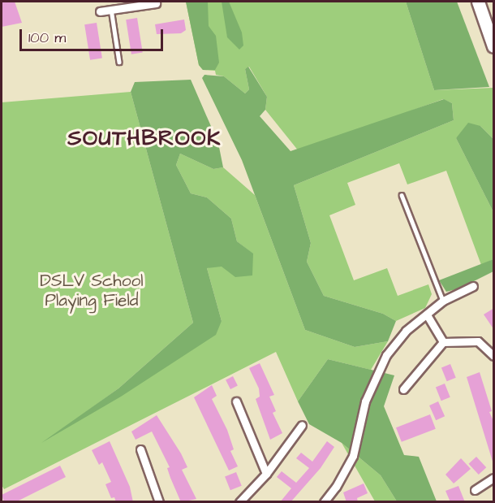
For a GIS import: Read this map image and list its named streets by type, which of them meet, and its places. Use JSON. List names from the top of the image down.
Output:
{
  "districts": ["SOUTHBROOK"],
  "parks": ["DSLV School Playing Field"],
  "scale_bar": "100 m"
}
